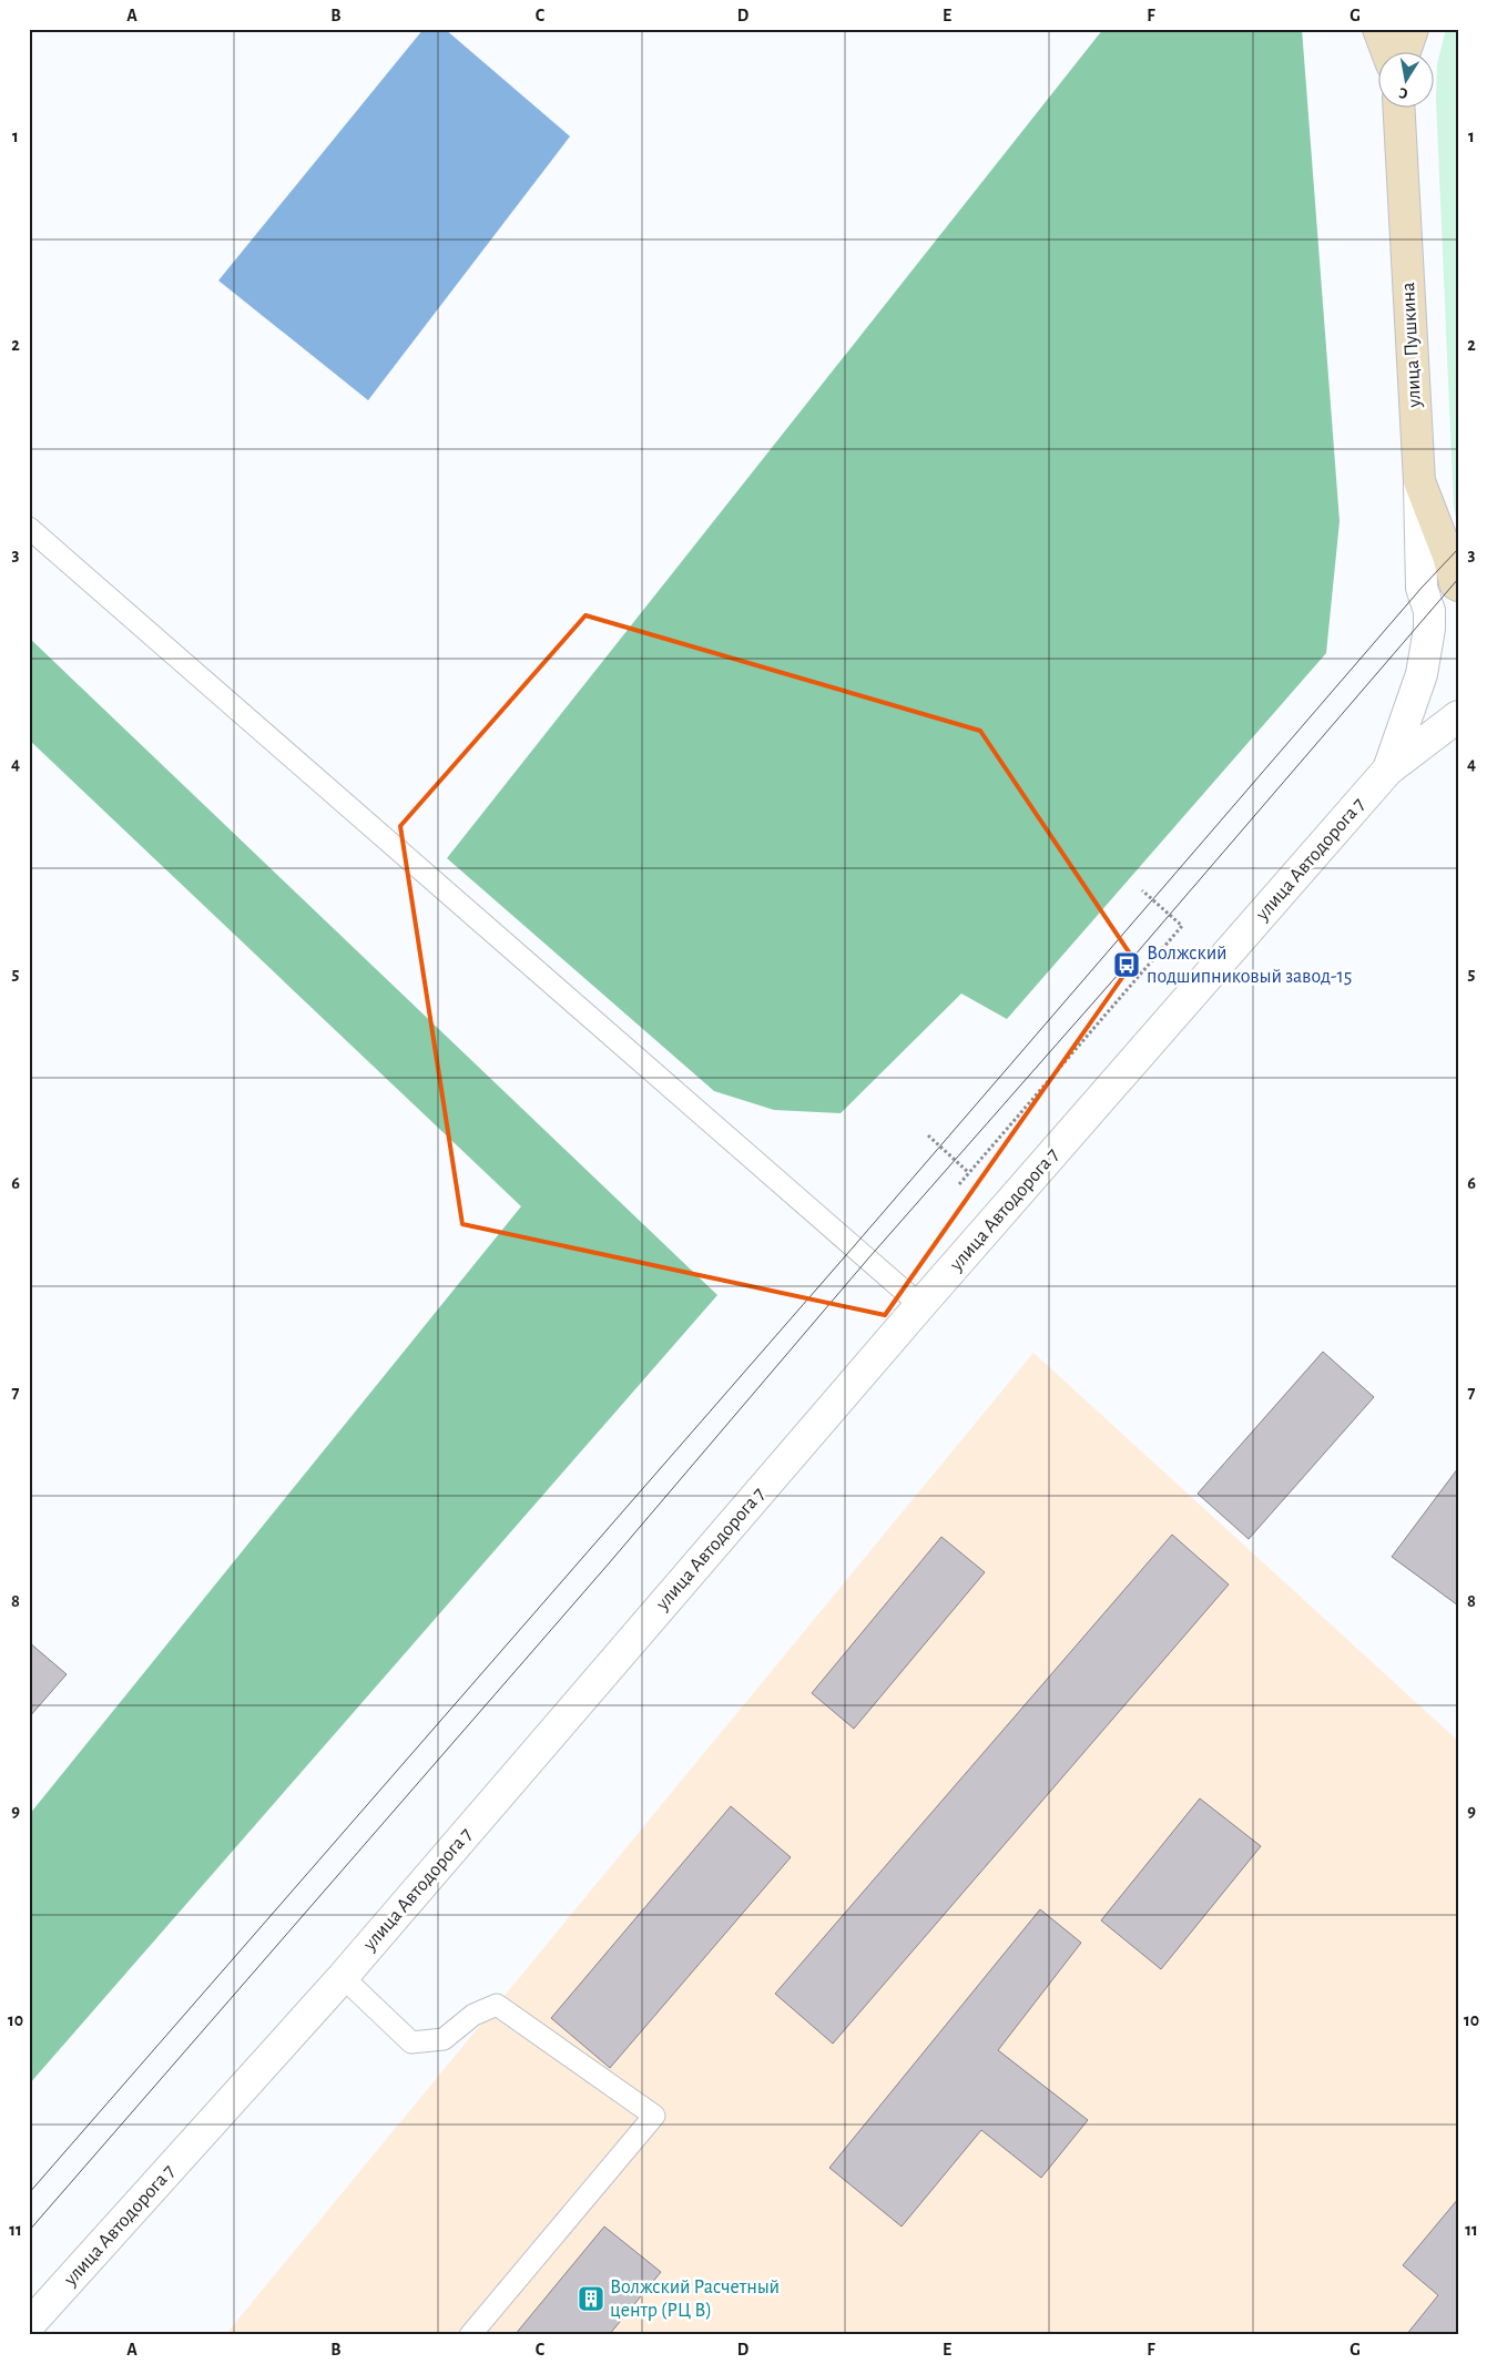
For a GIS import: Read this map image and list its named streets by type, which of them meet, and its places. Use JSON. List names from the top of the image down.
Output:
{
  "streets": {
    "main road": ["улица Пушкина"],
    "street": ["улица Автодорога 7"]
  },
  "crossings": [
    ["улица Пушкина", "улица Автодорога 7"]
  ],
  "places": {
    "bus stop": ["Волжский подшипниковый завод-15"],
    "building": ["Волжский Расчетный центр (РЦ В)"]
  },
  "north": "bottom",
  "grid": {
    "columns": [
      "A",
      "B",
      "C",
      "D",
      "E",
      "F",
      "G"
    ],
    "rows": [
      "1",
      "2",
      "3",
      "4",
      "5",
      "6",
      "7",
      "8",
      "9",
      "10",
      "11"
    ]
  }
}
